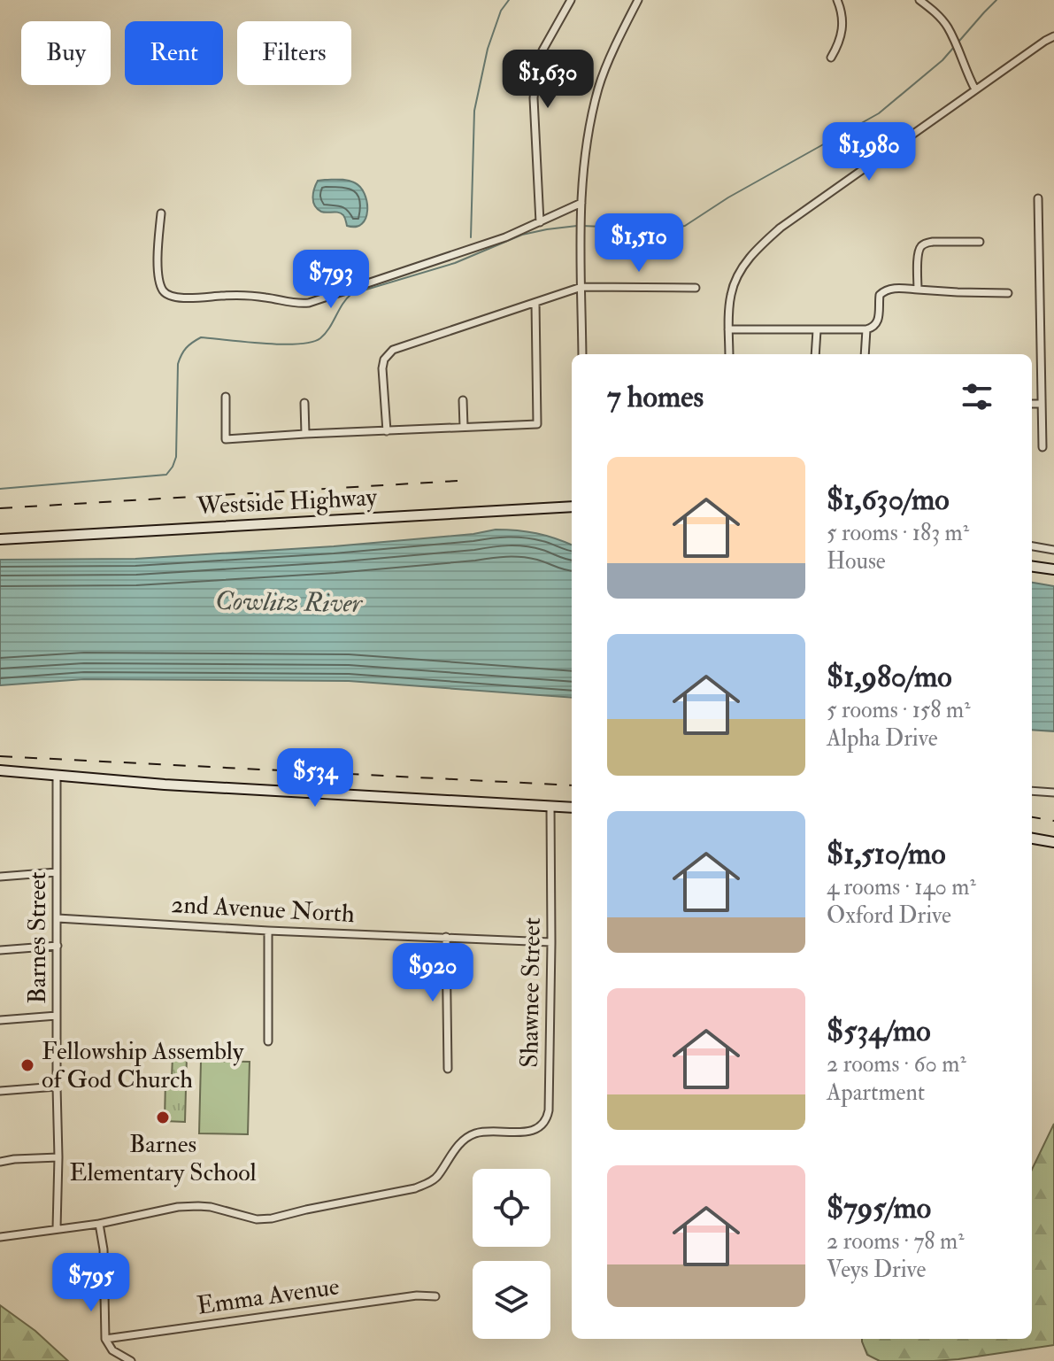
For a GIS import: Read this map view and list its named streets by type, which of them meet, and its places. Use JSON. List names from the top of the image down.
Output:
{
  "streets": {
    "street": [
      "Westside Highway",
      "2nd Avenue North",
      "Barnes Street",
      "Shawnee Street",
      "Emma Avenue"
    ]
  },
  "crossings": [
    ["2nd Avenue North", "Barnes Street"],
    ["2nd Avenue North", "Shawnee Street"]
  ],
  "water": ["Cowlitz River"],
  "places": ["Fellowship Assembly of God Church", "Barnes Elementary School"],
  "page": {
    "chip": ["Buy", "Rent", "Filters"],
    "price": [
      "$1,630",
      "$1,980",
      "$1,510",
      "$793",
      "$534",
      "$920",
      "$795"
    ],
    "heading": "7 homes",
    "list": [
      {
        "name": "$1,630/mo",
        "note": "5 rooms · 183 m² · House"
      },
      {
        "name": "$1,980/mo",
        "note": "5 rooms · 158 m² · Alpha Drive"
      },
      {
        "name": "$1,510/mo",
        "note": "4 rooms · 140 m² · Oxford Drive"
      },
      {
        "name": "$534/mo",
        "note": "2 rooms · 60 m² · Apartment"
      },
      {
        "name": "$795/mo",
        "note": "2 rooms · 78 m² · Veys Drive"
      }
    ]
  }
}
